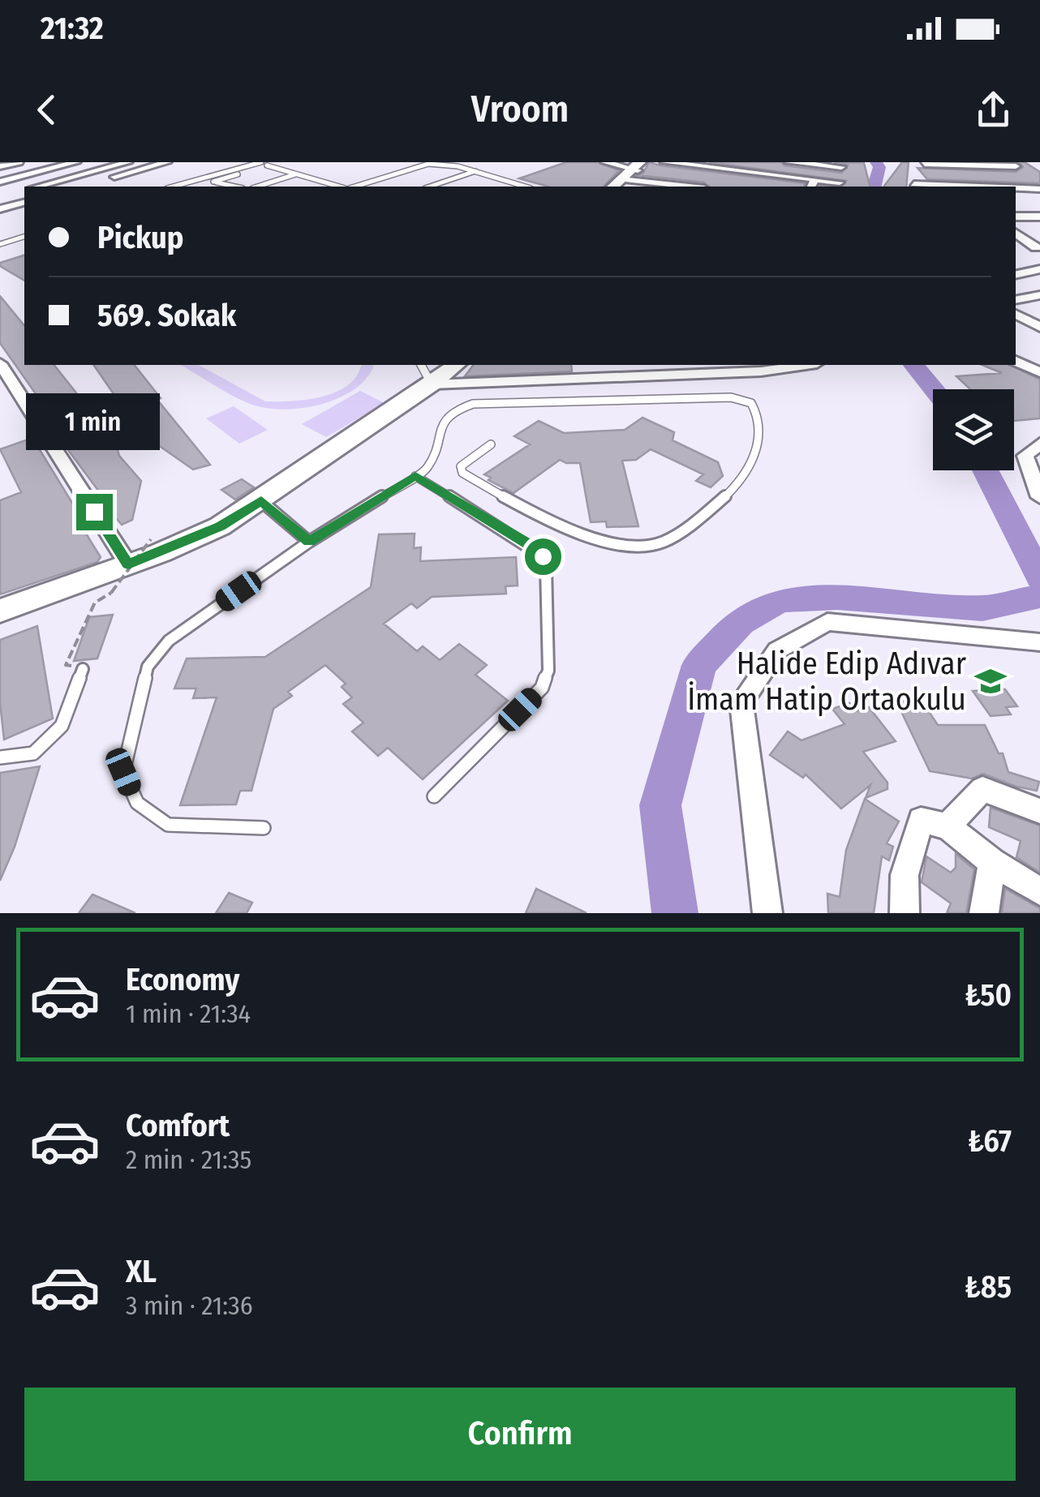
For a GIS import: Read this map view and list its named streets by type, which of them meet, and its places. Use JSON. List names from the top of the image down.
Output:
{
  "places": {
    "school or university": ["Halide Edip Adıvar İmam Hatip Ortaokulu"]
  },
  "page": {
    "status": "21:32",
    "header": "Vroom",
    "banner": ["Pickup", "569. Sokak"],
    "bubble": "1 min",
    "list": [
      {
        "name": "Economy",
        "note": "1 min · 21:34",
        "value": "₺50"
      },
      {
        "name": "Comfort",
        "note": "2 min · 21:35",
        "value": "₺67"
      },
      {
        "name": "XL",
        "note": "3 min · 21:36",
        "value": "₺85"
      }
    ],
    "buttons": "Confirm"
  }
}
